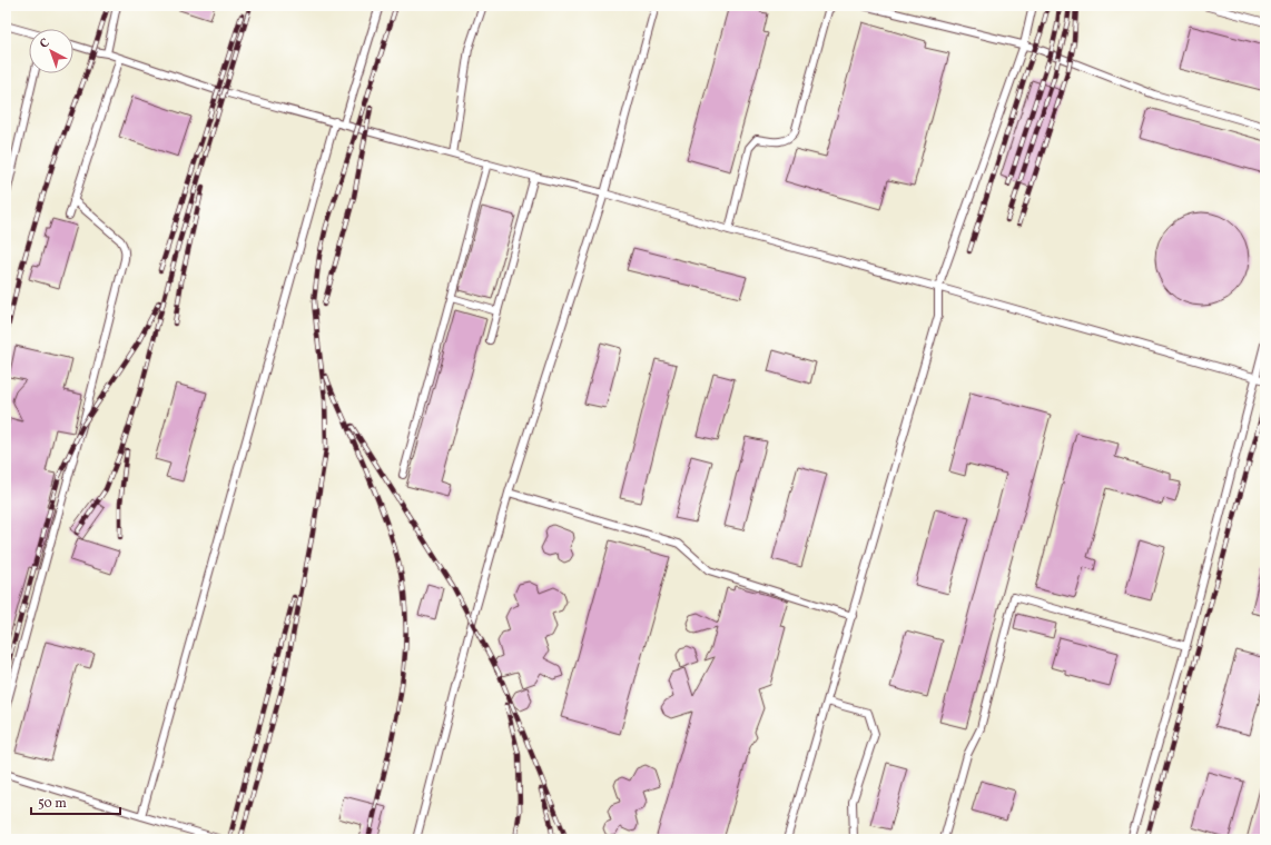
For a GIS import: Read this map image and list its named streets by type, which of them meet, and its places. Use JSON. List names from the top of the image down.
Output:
{
  "scale_bar": "50 m",
  "north": "top left"
}
